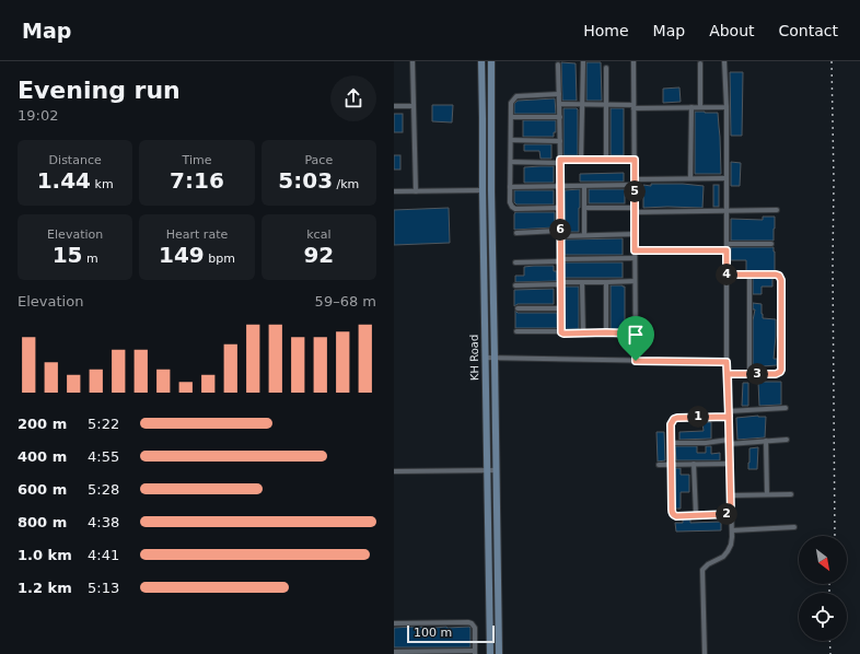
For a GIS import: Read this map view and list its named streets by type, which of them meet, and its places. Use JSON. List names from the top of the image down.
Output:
{
  "streets": {
    "main road": ["KH Road"]
  },
  "scale_bar": "100 m",
  "north": "bottom right",
  "page": {
    "header": "Map",
    "nav": [
      "Home",
      "Map",
      "About",
      "Contact"
    ],
    "heading": ["Evening run", "19:02"],
    "stats": [
      ["Distance", "1.44 km"],
      ["Time", "7:16"],
      ["Pace", "5:03 /km"],
      ["Elevation", "15 m"],
      ["Heart rate", "149 bpm"],
      ["kcal", "92"]
    ],
    "pins": [
      "5",
      "6",
      "4",
      "3",
      "1",
      "2"
    ],
    "chart": ["Elevation", "59–68 m"],
    "list": [
      {
        "name": "200 m",
        "note": "5:22"
      },
      {
        "name": "400 m",
        "note": "4:55"
      },
      {
        "name": "600 m",
        "note": "5:28"
      },
      {
        "name": "800 m",
        "note": "4:38"
      },
      {
        "name": "1.0 km",
        "note": "4:41"
      },
      {
        "name": "1.2 km",
        "note": "5:13"
      }
    ],
    "scale": "100 m"
  }
}
